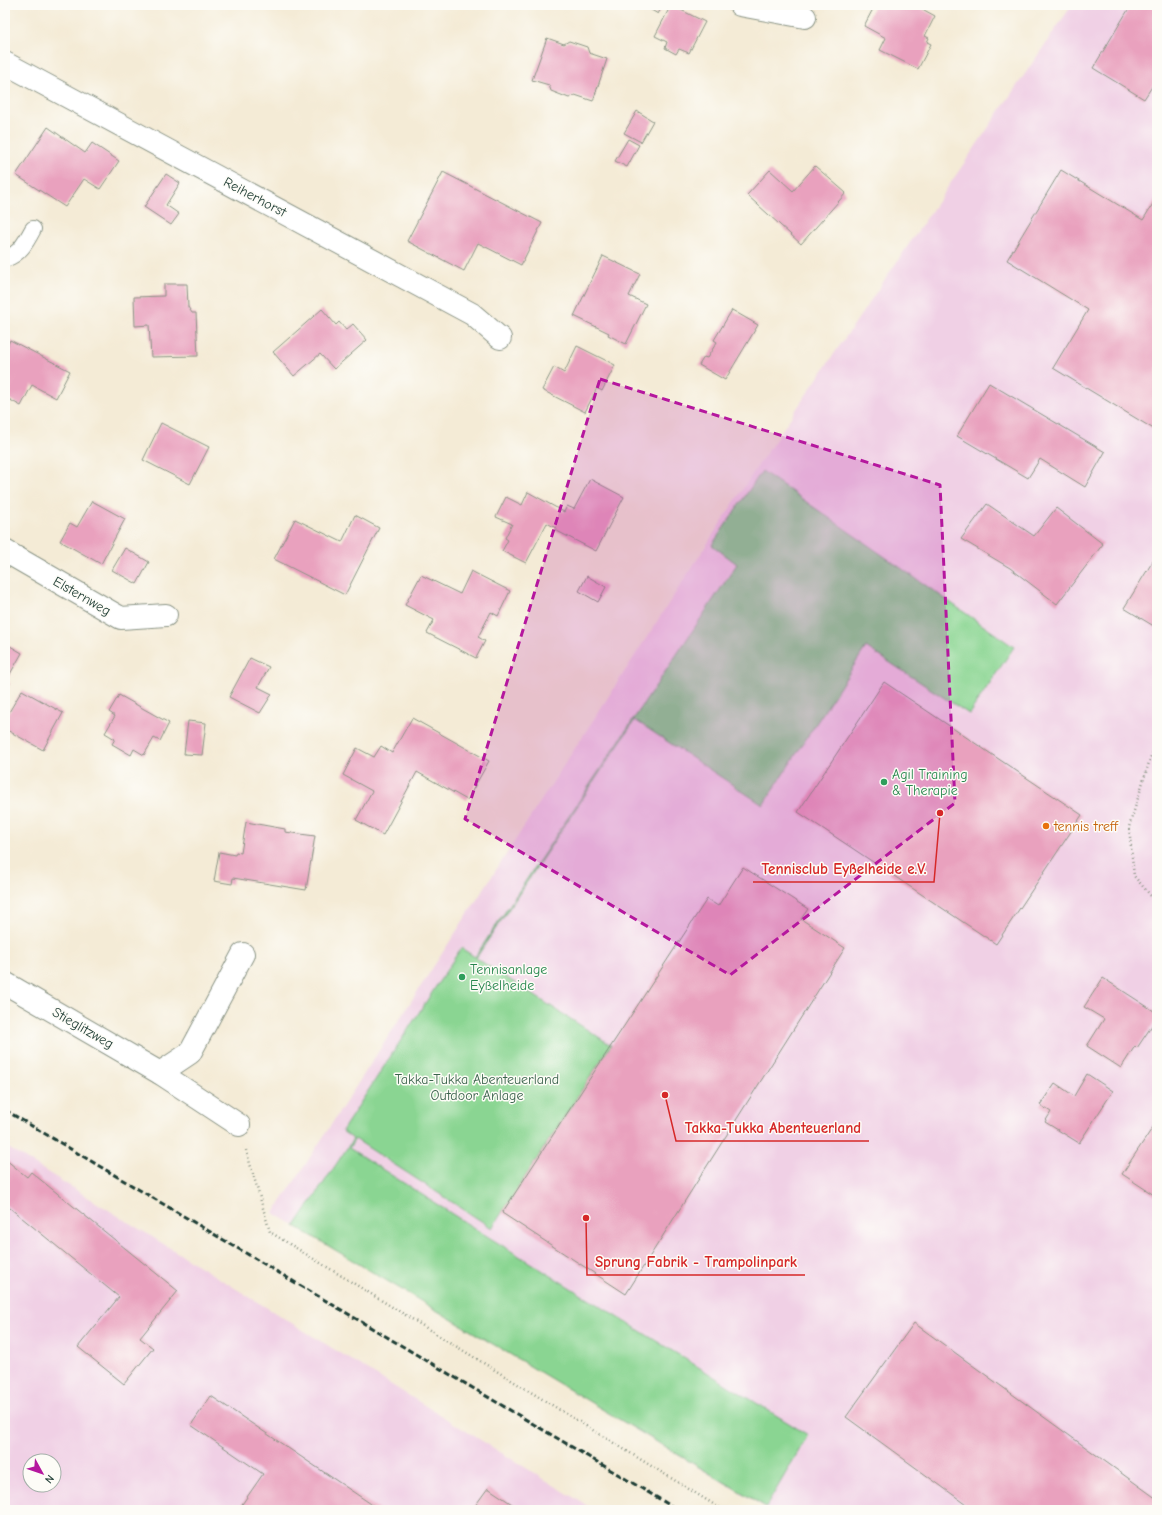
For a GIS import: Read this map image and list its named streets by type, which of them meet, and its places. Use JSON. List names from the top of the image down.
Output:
{
  "streets": {
    "street": ["Reiherhorst", "Elsternweg", "Stieglitzweg"]
  },
  "parks": ["Takka-Tukka Abenteuerland Outdoor Anlage"],
  "places": [
    "Agil Training & Therapie",
    "Tennisclub Eyßelheide e.V.",
    "tennis treff",
    "Tennisanlage Eyßelheide",
    "Takka-Tukka Abenteuerland",
    "Sprung Fabrik - Trampolinpark"
  ],
  "north": "bottom right"
}
